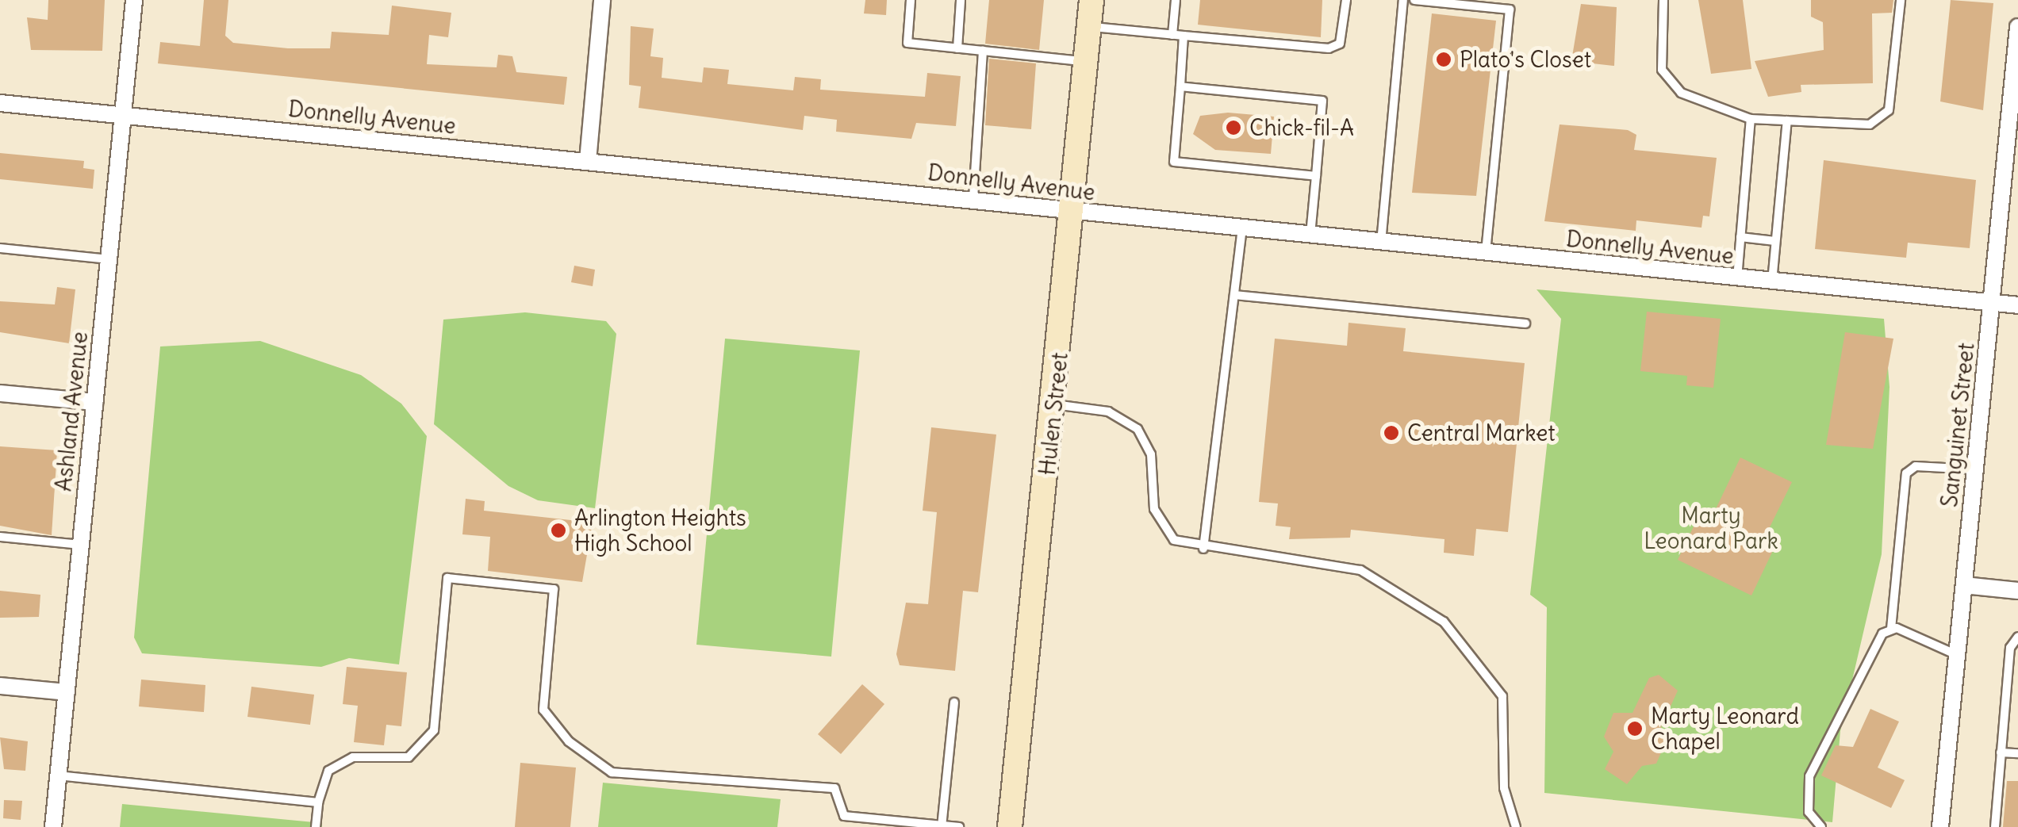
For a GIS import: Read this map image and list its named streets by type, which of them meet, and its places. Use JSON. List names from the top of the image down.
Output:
{
  "streets": {
    "main road": ["Hulen Street"],
    "street": ["Donnelly Avenue", "Ashland Avenue", "Sanguinet Street"]
  },
  "crossings": [
    ["Donnelly Avenue", "Ashland Avenue"],
    ["Donnelly Avenue", "Hulen Street"],
    ["Donnelly Avenue", "Sanguinet Street"]
  ],
  "parks": ["Marty Leonard Park"],
  "places": [
    "Plato's Closet",
    "Chick-fil-A",
    "Central Market",
    "Arlington Heights High School",
    "Marty Leonard Chapel"
  ]
}
